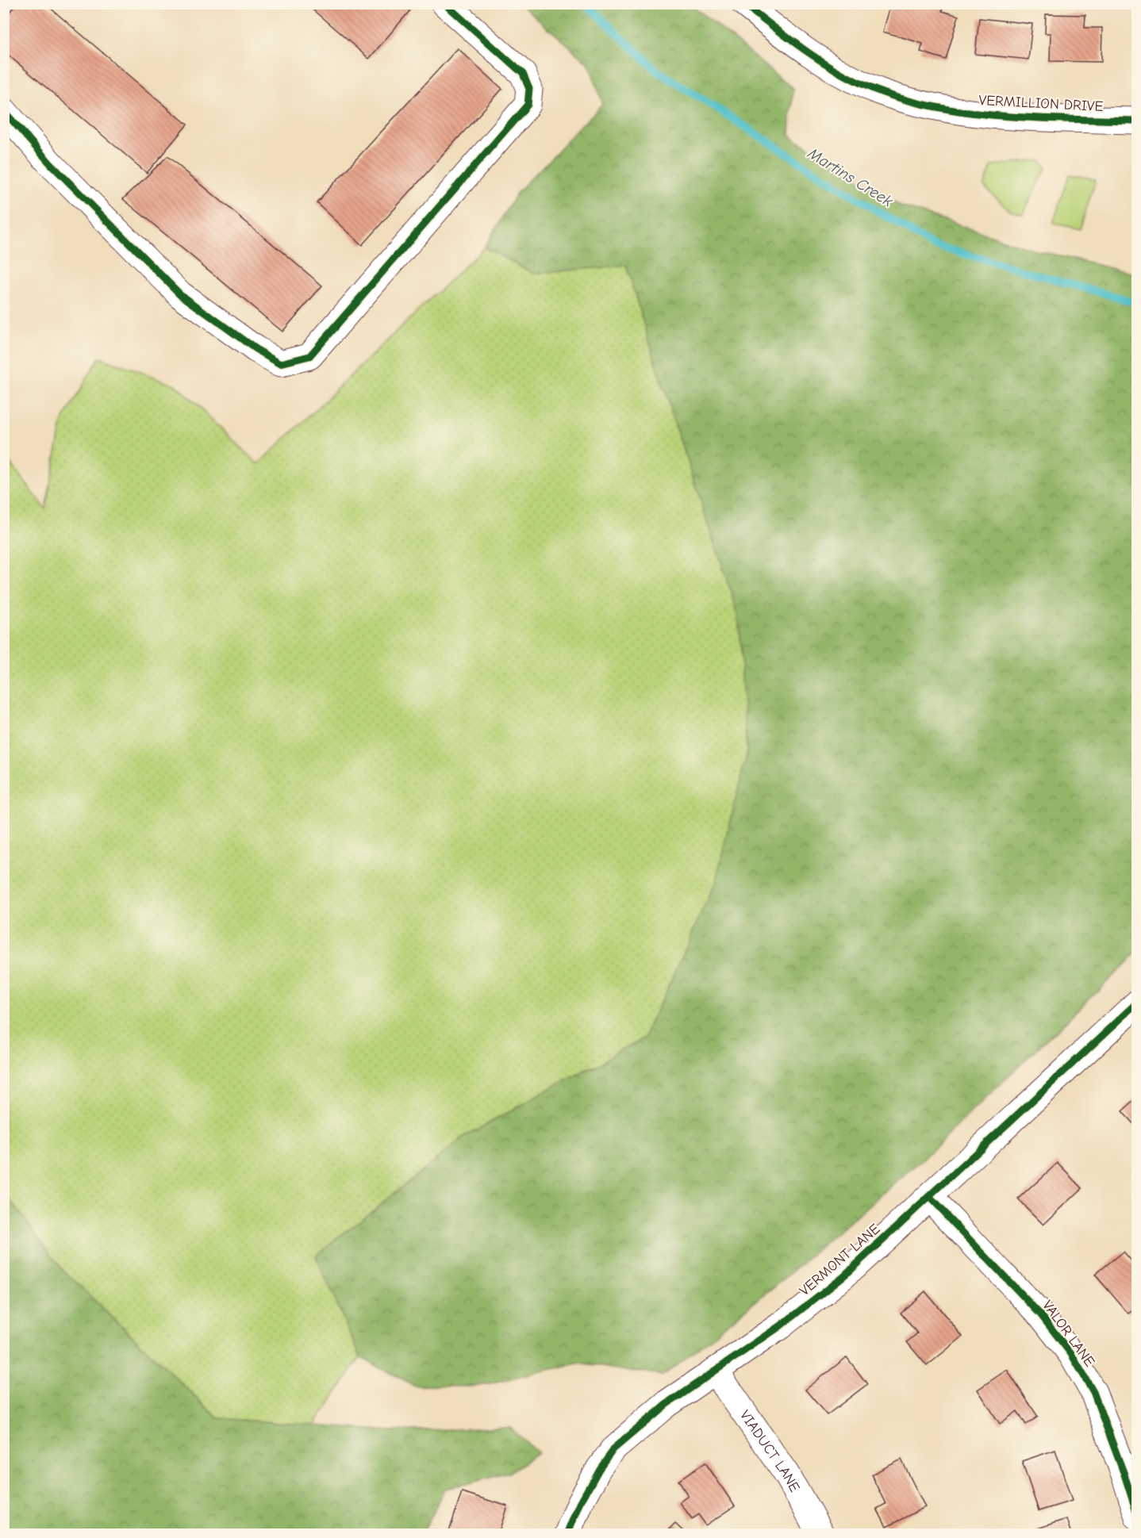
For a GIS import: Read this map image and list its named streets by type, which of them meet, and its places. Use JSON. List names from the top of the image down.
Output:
{
  "streets": {
    "street": [
      "VERMILLION DRIVE",
      "VERMONT LANE",
      "VALOR LANE",
      "VIADUCT LANE"
    ]
  },
  "crossings": [
    ["VERMONT LANE", "VALOR LANE"],
    ["VERMONT LANE", "VIADUCT LANE"]
  ],
  "water": ["Martins Creek"]
}
